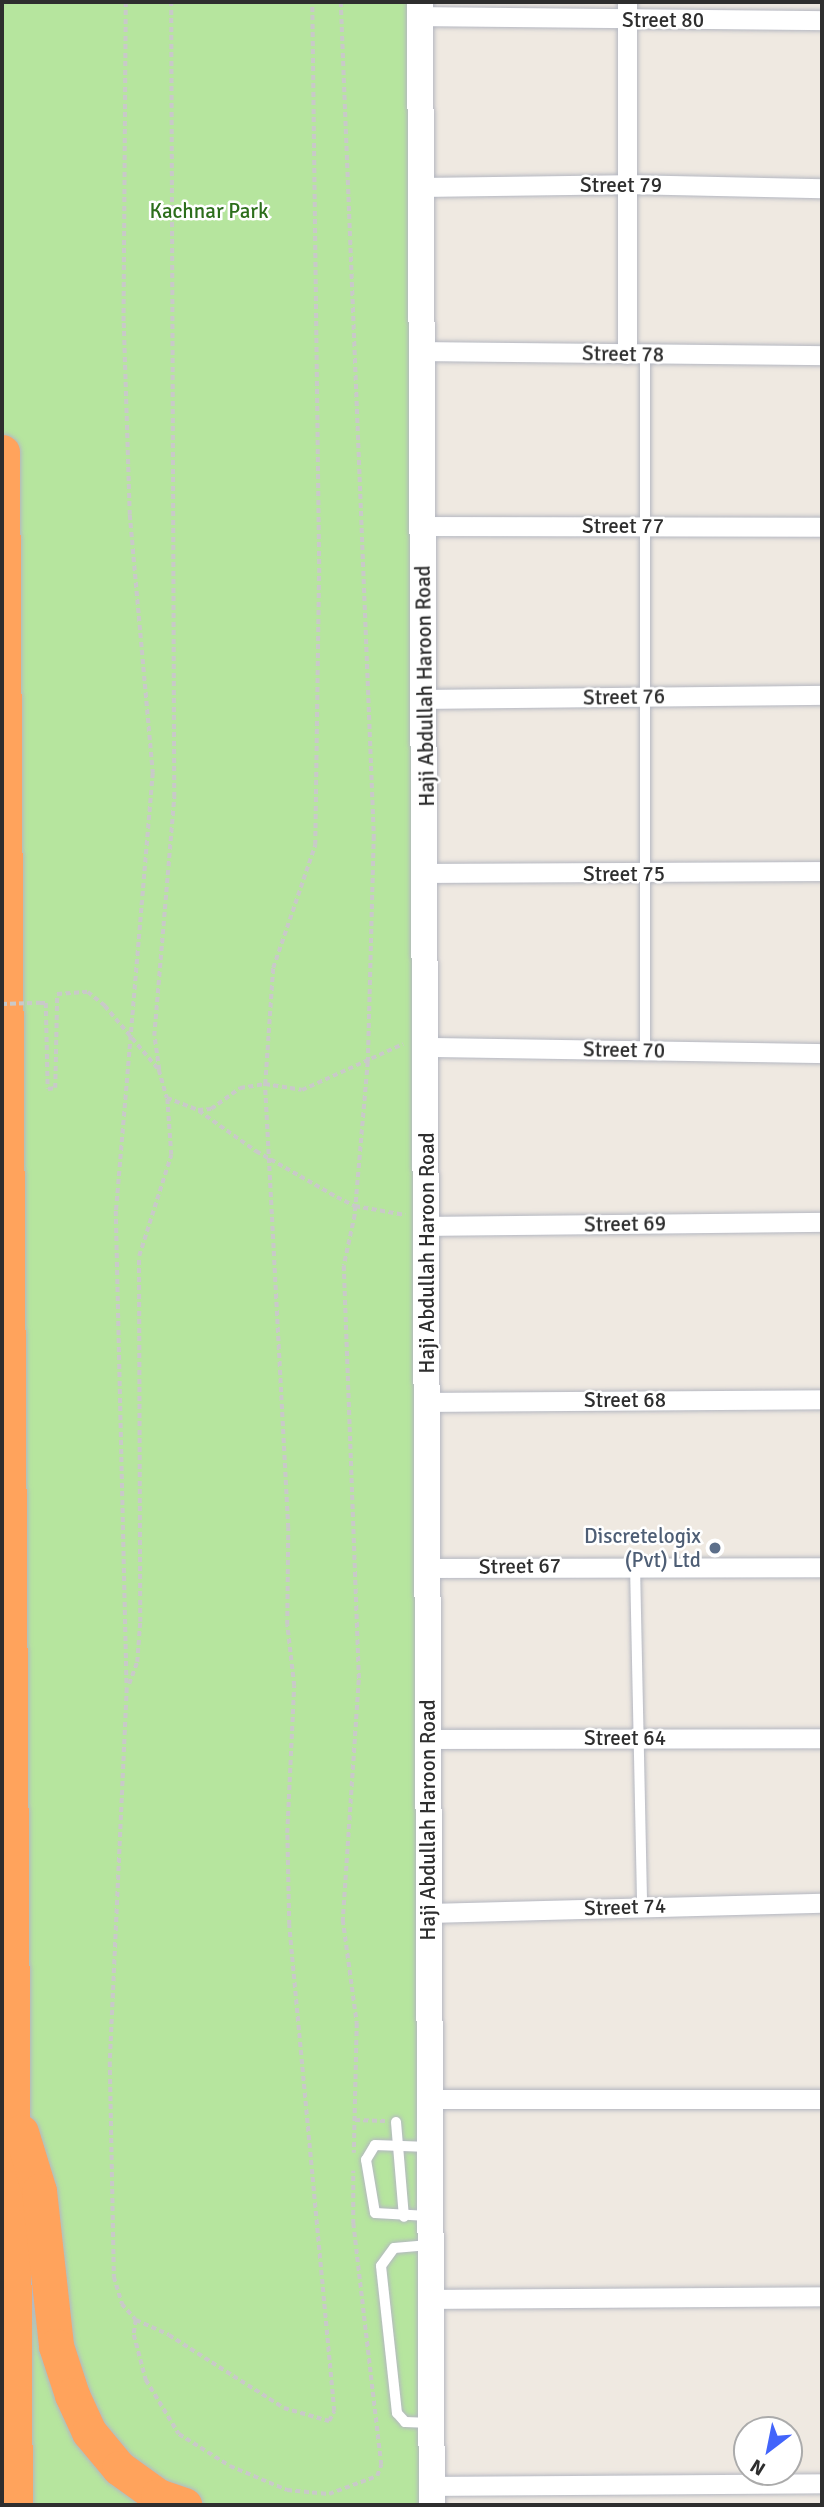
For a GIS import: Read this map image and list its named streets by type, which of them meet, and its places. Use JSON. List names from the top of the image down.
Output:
{
  "streets": {
    "street": [
      "Street 80",
      "Street 79",
      "Street 78",
      "Street 77",
      "Haji Abdullah Haroon Road",
      "Street 76",
      "Street 75",
      "Street 70",
      "Street 69",
      "Street 68",
      "Street 67",
      "Street 64",
      "Street 74"
    ]
  },
  "crossings": [
    ["Street 80", "Haji Abdullah Haroon Road"],
    ["Street 79", "Haji Abdullah Haroon Road"],
    ["Street 78", "Haji Abdullah Haroon Road"],
    ["Street 77", "Haji Abdullah Haroon Road"],
    ["Haji Abdullah Haroon Road", "Street 76"],
    ["Haji Abdullah Haroon Road", "Street 75"],
    ["Haji Abdullah Haroon Road", "Street 70"],
    ["Haji Abdullah Haroon Road", "Street 69"],
    ["Haji Abdullah Haroon Road", "Street 68"],
    ["Haji Abdullah Haroon Road", "Street 67"],
    ["Haji Abdullah Haroon Road", "Street 64"],
    ["Haji Abdullah Haroon Road", "Street 74"]
  ],
  "parks": ["Kachnar Park"],
  "places": ["Discretelogix (Pvt) Ltd"],
  "north": "bottom left"
}
